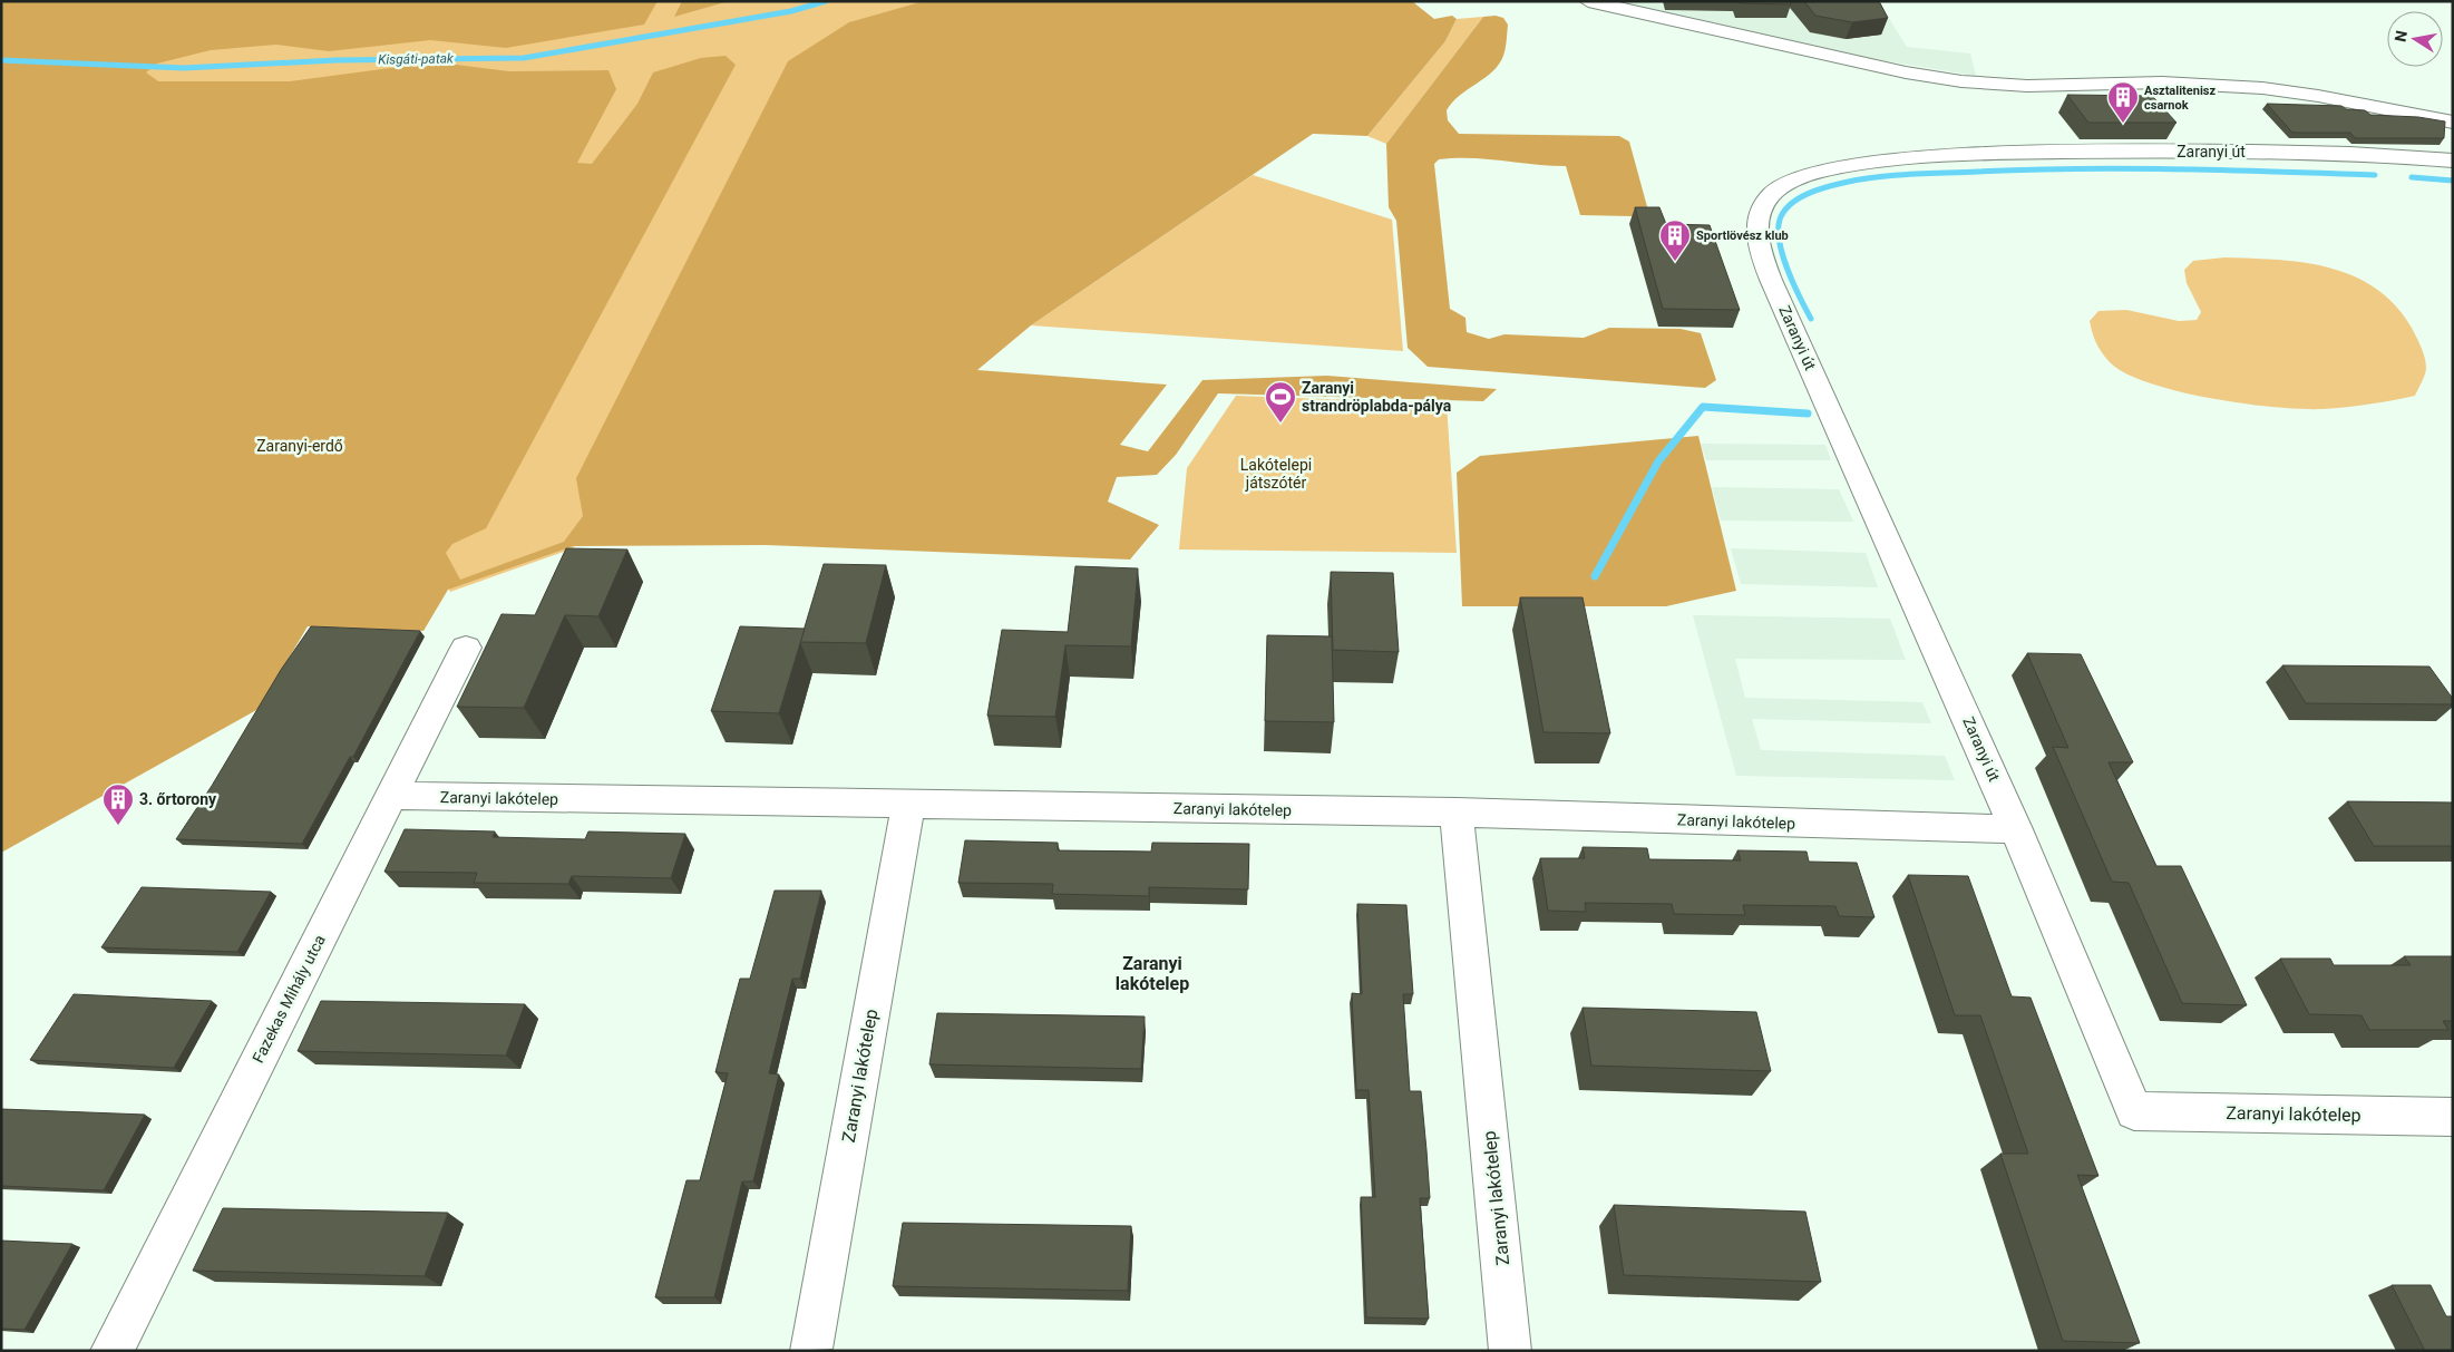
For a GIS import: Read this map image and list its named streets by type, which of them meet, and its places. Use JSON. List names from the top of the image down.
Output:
{
  "streets": {
    "street": ["Zaranyi út", "Zaranyi lakótelep", "Fazekas Mihály utca"]
  },
  "crossings": [
    ["Zaranyi út", "Zaranyi lakótelep"],
    ["Zaranyi lakótelep", "Fazekas Mihály utca"]
  ],
  "districts": ["Zaranyi lakótelep"],
  "water": ["Kisgáti-patak"],
  "parks": ["Zaranyi-erdő", "Lakótelepi játszótér"],
  "places": {
    "building": ["Asztalitenisz csarnok", "Sportlövész klub", "3. őrtorony"],
    "sports": ["Zaranyi strandröplabda-pálya"]
  },
  "north": "left"
}
